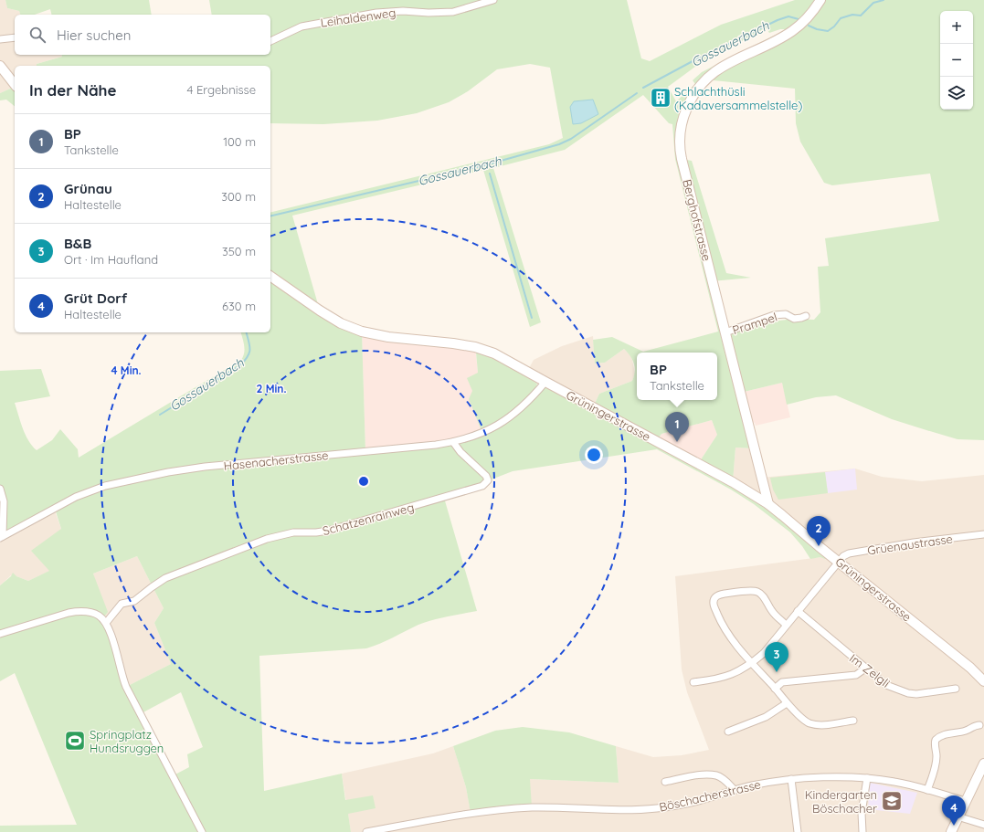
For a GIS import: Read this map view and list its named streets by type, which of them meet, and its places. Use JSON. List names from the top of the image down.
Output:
{
  "streets": {
    "main road": ["Berghofstrasse", "Grüningerstrasse"],
    "street": [
      "Leihaldenweg",
      "Prampel",
      "Hasenacherstrasse",
      "Schatzenrainweg",
      "Grüenaustrasse",
      "Im Zelgli",
      "Böschacherstrasse"
    ]
  },
  "crossings": [
    ["Berghofstrasse", "Prampel"],
    ["Berghofstrasse", "Grüningerstrasse"],
    ["Grüningerstrasse", "Hasenacherstrasse"],
    ["Grüningerstrasse", "Grüenaustrasse"],
    ["Hasenacherstrasse", "Schatzenrainweg"],
    ["Grüenaustrasse", "Im Zelgli"]
  ],
  "water": ["Gossauerbach"],
  "places": {
    "building": ["Schlachthüsli (Kadaversammelstelle)"],
    "sports": ["Springplatz Hundsruggen"],
    "school or university": ["Kindergarten Böschacher"]
  },
  "page": {
    "map_buttons": ["+", "−"],
    "search": "Hier suchen",
    "heading": ["In der Nähe", "4 Ergebnisse"],
    "list": [
      {
        "mark": "1",
        "name": "BP",
        "note": "Tankstelle",
        "value": "100 m"
      },
      {
        "mark": "2",
        "name": "Grünau",
        "note": "Haltestelle",
        "value": "300 m"
      },
      {
        "mark": "3",
        "name": "B&B",
        "note": "Ort · Im Haufland",
        "value": "350 m"
      },
      {
        "mark": "4",
        "name": "Grüt Dorf",
        "note": "Haltestelle",
        "value": "630 m"
      }
    ],
    "popup": ["BP", "Tankstelle"],
    "pins": [
      "1",
      "2",
      "3",
      "4"
    ]
  },
  "rings": ["4 Min.", "2 Min."]
}
